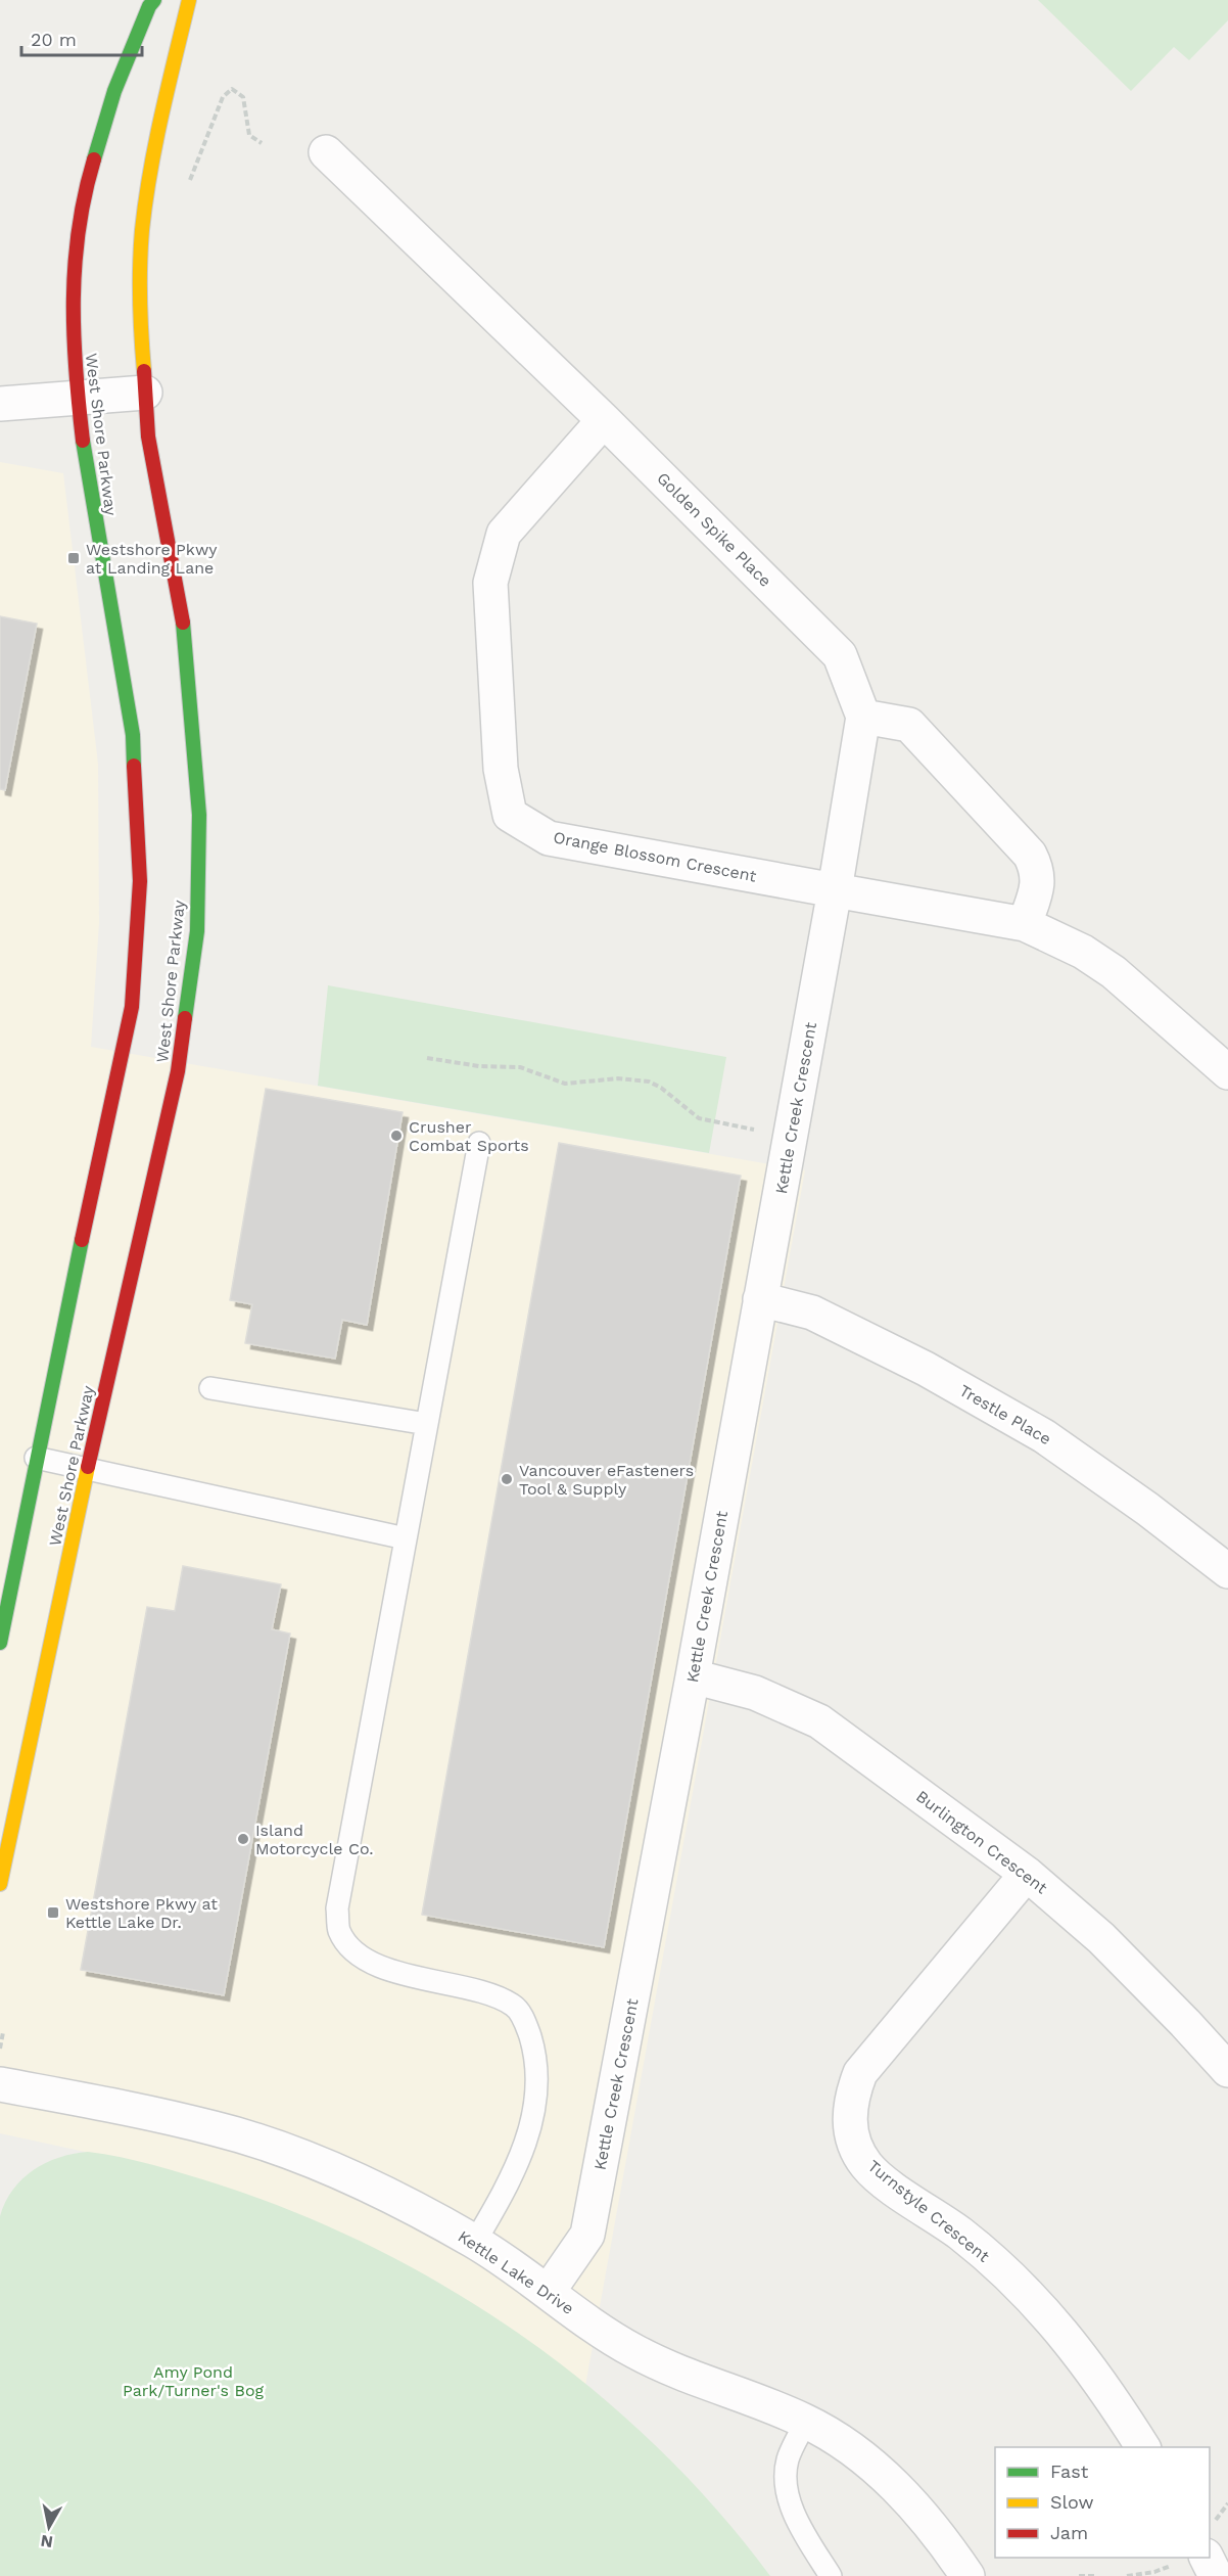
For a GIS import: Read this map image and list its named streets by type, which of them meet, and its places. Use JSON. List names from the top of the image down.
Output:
{
  "streets": {
    "main road": ["West Shore Parkway"],
    "street": [
      "Golden Spike Place",
      "Orange Blossom Crescent",
      "Kettle Creek Crescent",
      "Trestle Place",
      "Burlington Crescent",
      "Turnstyle Crescent",
      "Kettle Lake Drive"
    ]
  },
  "crossings": [
    ["Golden Spike Place", "Orange Blossom Crescent"],
    ["Golden Spike Place", "Kettle Creek Crescent"],
    ["Orange Blossom Crescent", "Kettle Creek Crescent"],
    ["Kettle Creek Crescent", "Trestle Place"],
    ["Kettle Creek Crescent", "Burlington Crescent"],
    ["Kettle Creek Crescent", "Kettle Lake Drive"],
    ["Burlington Crescent", "Turnstyle Crescent"]
  ],
  "parks": ["Amy Pond Park/Turner's Bog"],
  "places": {
    "transit": ["Westshore Pkwy at Landing Lane", "Westshore Pkwy at Kettle Lake Dr."],
    "other": ["Crusher Combat Sports", "Vancouver eFasteners Tool & Supply", "Island Motorcycle Co."]
  },
  "legend": ["Fast", "Slow", "Jam"],
  "scale_bar": "20 m",
  "north": "bottom"
}
